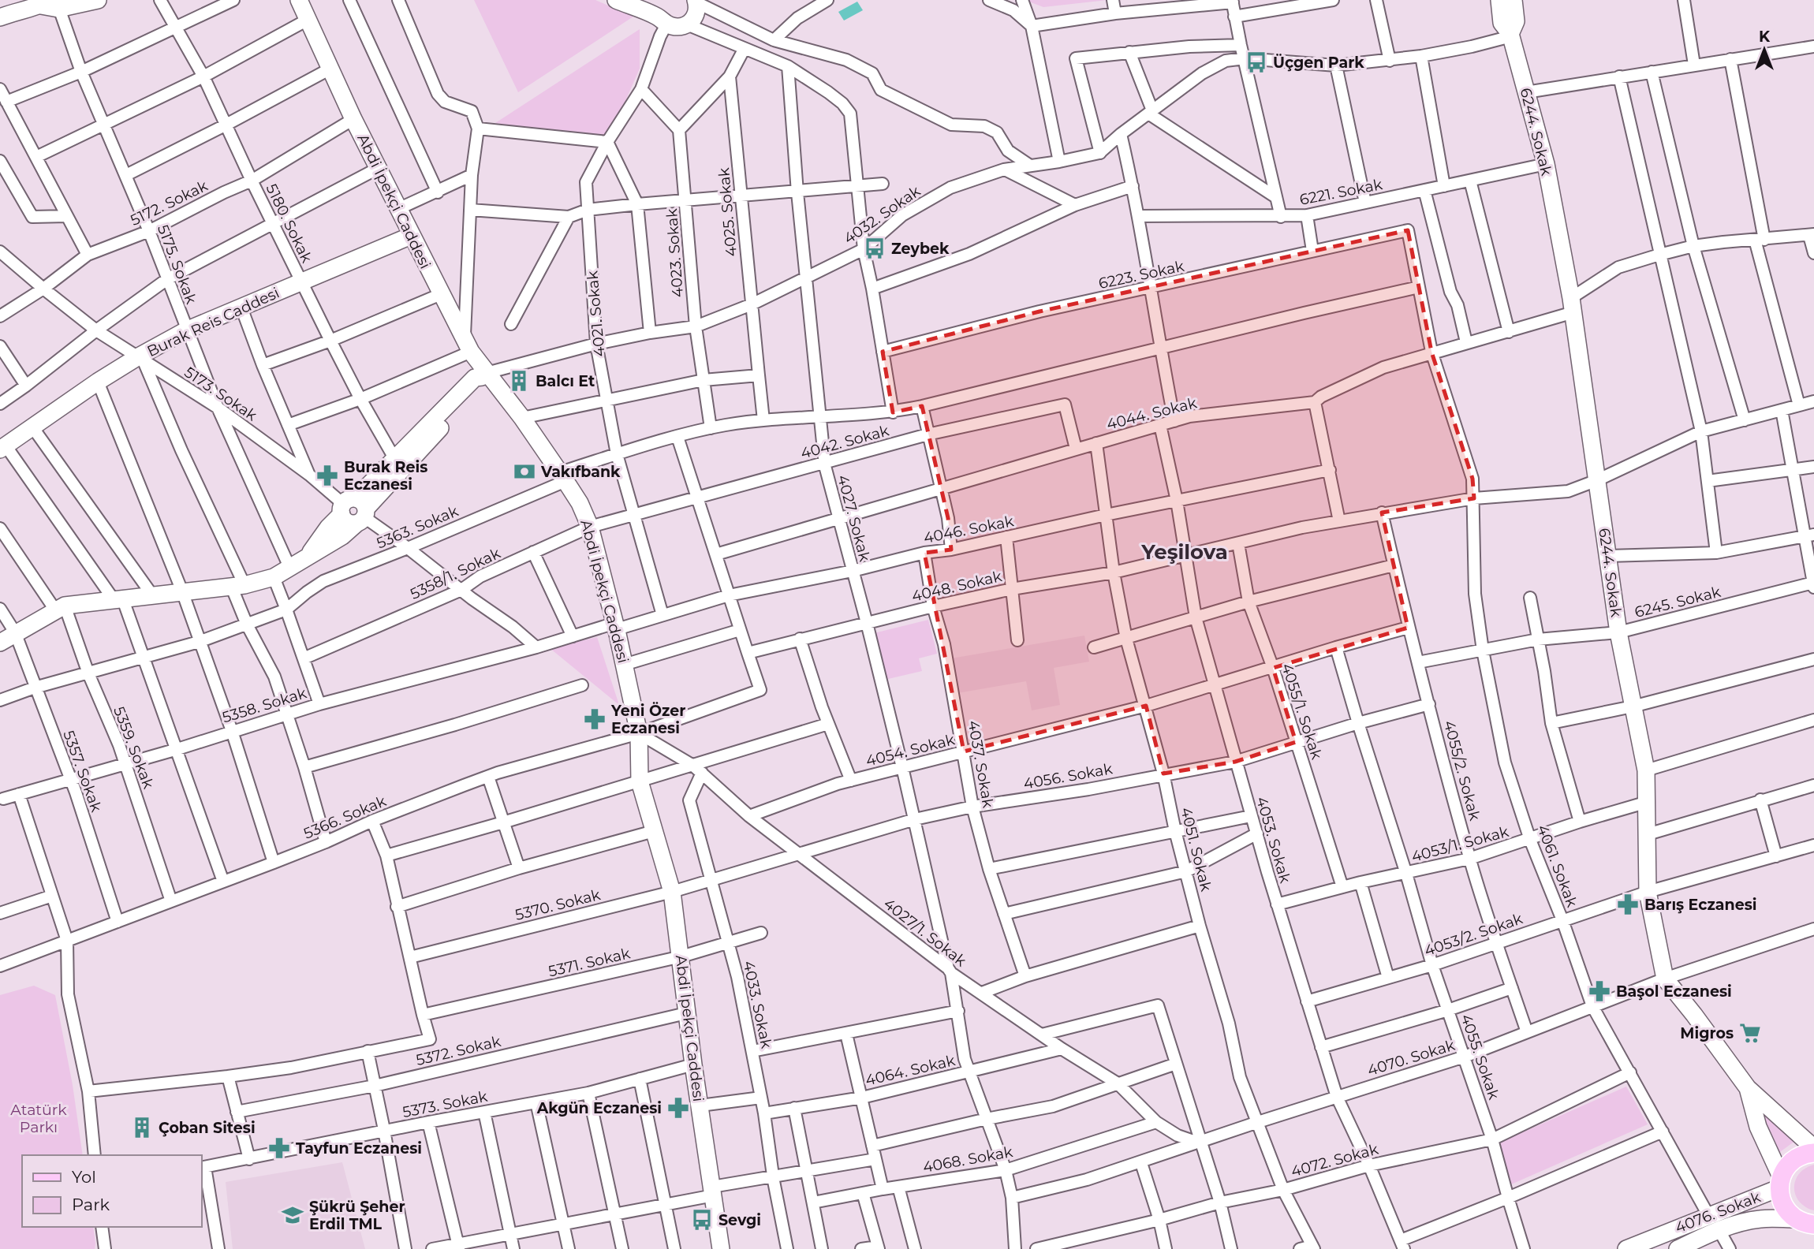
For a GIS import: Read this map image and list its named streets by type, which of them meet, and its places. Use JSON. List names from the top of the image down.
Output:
{
  "streets": {
    "street": [
      "6244. Sokak",
      "6221. Sokak",
      "Abdi İpekçi Caddesi",
      "5172. Sokak",
      "4025. Sokak",
      "4032. Sokak",
      "5180. Sokak",
      "4023. Sokak",
      "5175. Sokak",
      "6223. Sokak",
      "4021. Sokak",
      "Burak Reis Caddesi",
      "5173. Sokak",
      "4044. Sokak",
      "4042. Sokak",
      "4027. Sokak",
      "5363. Sokak",
      "4046. Sokak",
      "5358/1. Sokak",
      "4048. Sokak",
      "6245. Sokak",
      "5358. Sokak",
      "4055/1. Sokak",
      "5359. Sokak",
      "4054. Sokak",
      "4037. Sokak",
      "4055/2. Sokak",
      "5357. Sokak",
      "4056. Sokak",
      "5366. Sokak",
      "4053. Sokak",
      "4053/1. Sokak",
      "4051. Sokak",
      "4061. Sokak",
      "5370. Sokak",
      "4027/1. Sokak",
      "4053/2. Sokak",
      "5371. Sokak",
      "4033. Sokak",
      "5372. Sokak",
      "4055. Sokak",
      "4070. Sokak",
      "4064. Sokak",
      "5373. Sokak",
      "4068. Sokak",
      "4072. Sokak",
      "4076. Sokak"
    ]
  },
  "crossings": [
    ["6244. Sokak", "6221. Sokak"],
    ["6244. Sokak", "4044. Sokak"],
    ["6244. Sokak", "4048. Sokak"],
    ["6244. Sokak", "6245. Sokak"],
    ["6244. Sokak", "4053/1. Sokak"],
    ["6244. Sokak", "4053/2. Sokak"],
    ["6244. Sokak", "4070. Sokak"],
    ["6244. Sokak", "4076. Sokak"],
    ["Abdi İpekçi Caddesi", "5172. Sokak"],
    ["Abdi İpekçi Caddesi", "4032. Sokak"],
    ["Abdi İpekçi Caddesi", "Burak Reis Caddesi"],
    ["Abdi İpekçi Caddesi", "4042. Sokak"],
    ["Abdi İpekçi Caddesi", "5363. Sokak"],
    ["Abdi İpekçi Caddesi", "4046. Sokak"],
    ["Abdi İpekçi Caddesi", "5358/1. Sokak"],
    ["Abdi İpekçi Caddesi", "5366. Sokak"],
    ["Abdi İpekçi Caddesi", "5370. Sokak"],
    ["Abdi İpekçi Caddesi", "4027/1. Sokak"],
    ["Abdi İpekçi Caddesi", "5371. Sokak"],
    ["Abdi İpekçi Caddesi", "5372. Sokak"],
    ["Abdi İpekçi Caddesi", "5373. Sokak"],
    ["5172. Sokak", "5180. Sokak"],
    ["5172. Sokak", "5175. Sokak"],
    ["5172. Sokak", "5173. Sokak"],
    ["4025. Sokak", "4032. Sokak"],
    ["4025. Sokak", "5363. Sokak"],
    ["4032. Sokak", "4023. Sokak"],
    ["4032. Sokak", "4021. Sokak"],
    ["4032. Sokak", "4027. Sokak"],
    ["5180. Sokak", "Burak Reis Caddesi"],
    ["4023. Sokak", "5363. Sokak"],
    ["5175. Sokak", "Burak Reis Caddesi"],
    ["5175. Sokak", "5173. Sokak"],
    ["6223. Sokak", "4061. Sokak"],
    ["4021. Sokak", "4042. Sokak"],
    ["4021. Sokak", "5363. Sokak"],
    ["4021. Sokak", "4046. Sokak"],
    ["Burak Reis Caddesi", "5173. Sokak"],
    ["5173. Sokak", "5363. Sokak"],
    ["5173. Sokak", "5358/1. Sokak"],
    ["5173. Sokak", "5358. Sokak"],
    ["4044. Sokak", "4042. Sokak"],
    ["4044. Sokak", "4027. Sokak"],
    ["4044. Sokak", "4053. Sokak"],
    ["4044. Sokak", "4051. Sokak"],
    ["4044. Sokak", "4061. Sokak"],
    ["4042. Sokak", "4027. Sokak"],
    ["4042. Sokak", "5358/1. Sokak"],
    ["4027. Sokak", "5363. Sokak"],
    ["4027. Sokak", "4046. Sokak"],
    ["4027. Sokak", "4048. Sokak"],
    ["4027. Sokak", "4054. Sokak"],
    ["4027. Sokak", "4056. Sokak"],
    ["4027. Sokak", "4027/1. Sokak"],
    ["4027. Sokak", "4070. Sokak"],
    ["4027. Sokak", "4064. Sokak"],
    ["4027. Sokak", "4068. Sokak"],
    ["5363. Sokak", "5359. Sokak"],
    ["5363. Sokak", "5357. Sokak"],
    ["5363. Sokak", "4061. Sokak"],
    ["4046. Sokak", "4037. Sokak"],
    ["4046. Sokak", "4053. Sokak"],
    ["4046. Sokak", "4051. Sokak"],
    ["4048. Sokak", "4055/1. Sokak"],
    ["4048. Sokak", "4037. Sokak"],
    ["4048. Sokak", "4055/2. Sokak"],
    ["4048. Sokak", "4053. Sokak"],
    ["4048. Sokak", "4051. Sokak"],
    ["4048. Sokak", "4061. Sokak"],
    ["6245. Sokak", "4055/2. Sokak"],
    ["6245. Sokak", "4061. Sokak"],
    ["5358. Sokak", "5359. Sokak"],
    ["5358. Sokak", "5357. Sokak"],
    ["4055/1. Sokak", "4054. Sokak"],
    ["4055/1. Sokak", "4056. Sokak"],
    ["4055/1. Sokak", "4053/1. Sokak"],
    ["5359. Sokak", "5366. Sokak"],
    ["4054. Sokak", "4037. Sokak"],
    ["4054. Sokak", "4055/2. Sokak"],
    ["4054. Sokak", "4053. Sokak"],
    ["4054. Sokak", "4051. Sokak"],
    ["4054. Sokak", "4027/1. Sokak"],
    ["4054. Sokak", "4055. Sokak"],
    ["4037. Sokak", "4056. Sokak"],
    ["4055/2. Sokak", "4056. Sokak"],
    ["4055/2. Sokak", "4053/1. Sokak"],
    ["4055/2. Sokak", "4053/2. Sokak"],
    ["4055/2. Sokak", "4070. Sokak"],
    ["5357. Sokak", "5366. Sokak"],
    ["4056. Sokak", "4053. Sokak"],
    ["4056. Sokak", "4051. Sokak"],
    ["4056. Sokak", "5370. Sokak"],
    ["4056. Sokak", "4027/1. Sokak"],
    ["4056. Sokak", "4033. Sokak"],
    ["4056. Sokak", "4055. Sokak"],
    ["5366. Sokak", "4027/1. Sokak"],
    ["4053. Sokak", "4053/1. Sokak"],
    ["4053. Sokak", "4053/2. Sokak"],
    ["4053. Sokak", "4070. Sokak"],
    ["4053. Sokak", "4072. Sokak"],
    ["4053/1. Sokak", "4061. Sokak"],
    ["4053/1. Sokak", "4055. Sokak"],
    ["4051. Sokak", "4070. Sokak"],
    ["4051. Sokak", "4072. Sokak"],
    ["4061. Sokak", "4053/2. Sokak"],
    ["4061. Sokak", "4070. Sokak"],
    ["4061. Sokak", "4072. Sokak"],
    ["4061. Sokak", "4076. Sokak"],
    ["5370. Sokak", "4033. Sokak"],
    ["4027/1. Sokak", "4033. Sokak"],
    ["4027/1. Sokak", "4070. Sokak"],
    ["4027/1. Sokak", "4064. Sokak"],
    ["4027/1. Sokak", "4068. Sokak"],
    ["4053/2. Sokak", "4055. Sokak"],
    ["5371. Sokak", "4033. Sokak"],
    ["4033. Sokak", "4064. Sokak"],
    ["4055. Sokak", "4070. Sokak"],
    ["4055. Sokak", "4072. Sokak"]
  ],
  "districts": ["Yeşilova"],
  "parks": ["Atatürk Parkı"],
  "places": {
    "bus stop": ["Üçgen Park", "Zeybek", "Sevgi"],
    "building": ["Balcı Et", "Çoban Sitesi"],
    "bank": ["Vakıfbank"],
    "pharmacy": [
      "Burak Reis Eczanesi",
      "Yeni Özer Eczanesi",
      "Barış Eczanesi",
      "Başol Eczanesi",
      "Akgün Eczanesi",
      "Tayfun Eczanesi"
    ],
    "supermarket": ["Migros"],
    "school or university": ["Şükrü Şeher Erdil TML"]
  },
  "legend": ["Yol", "Park"],
  "north": "top"
}
